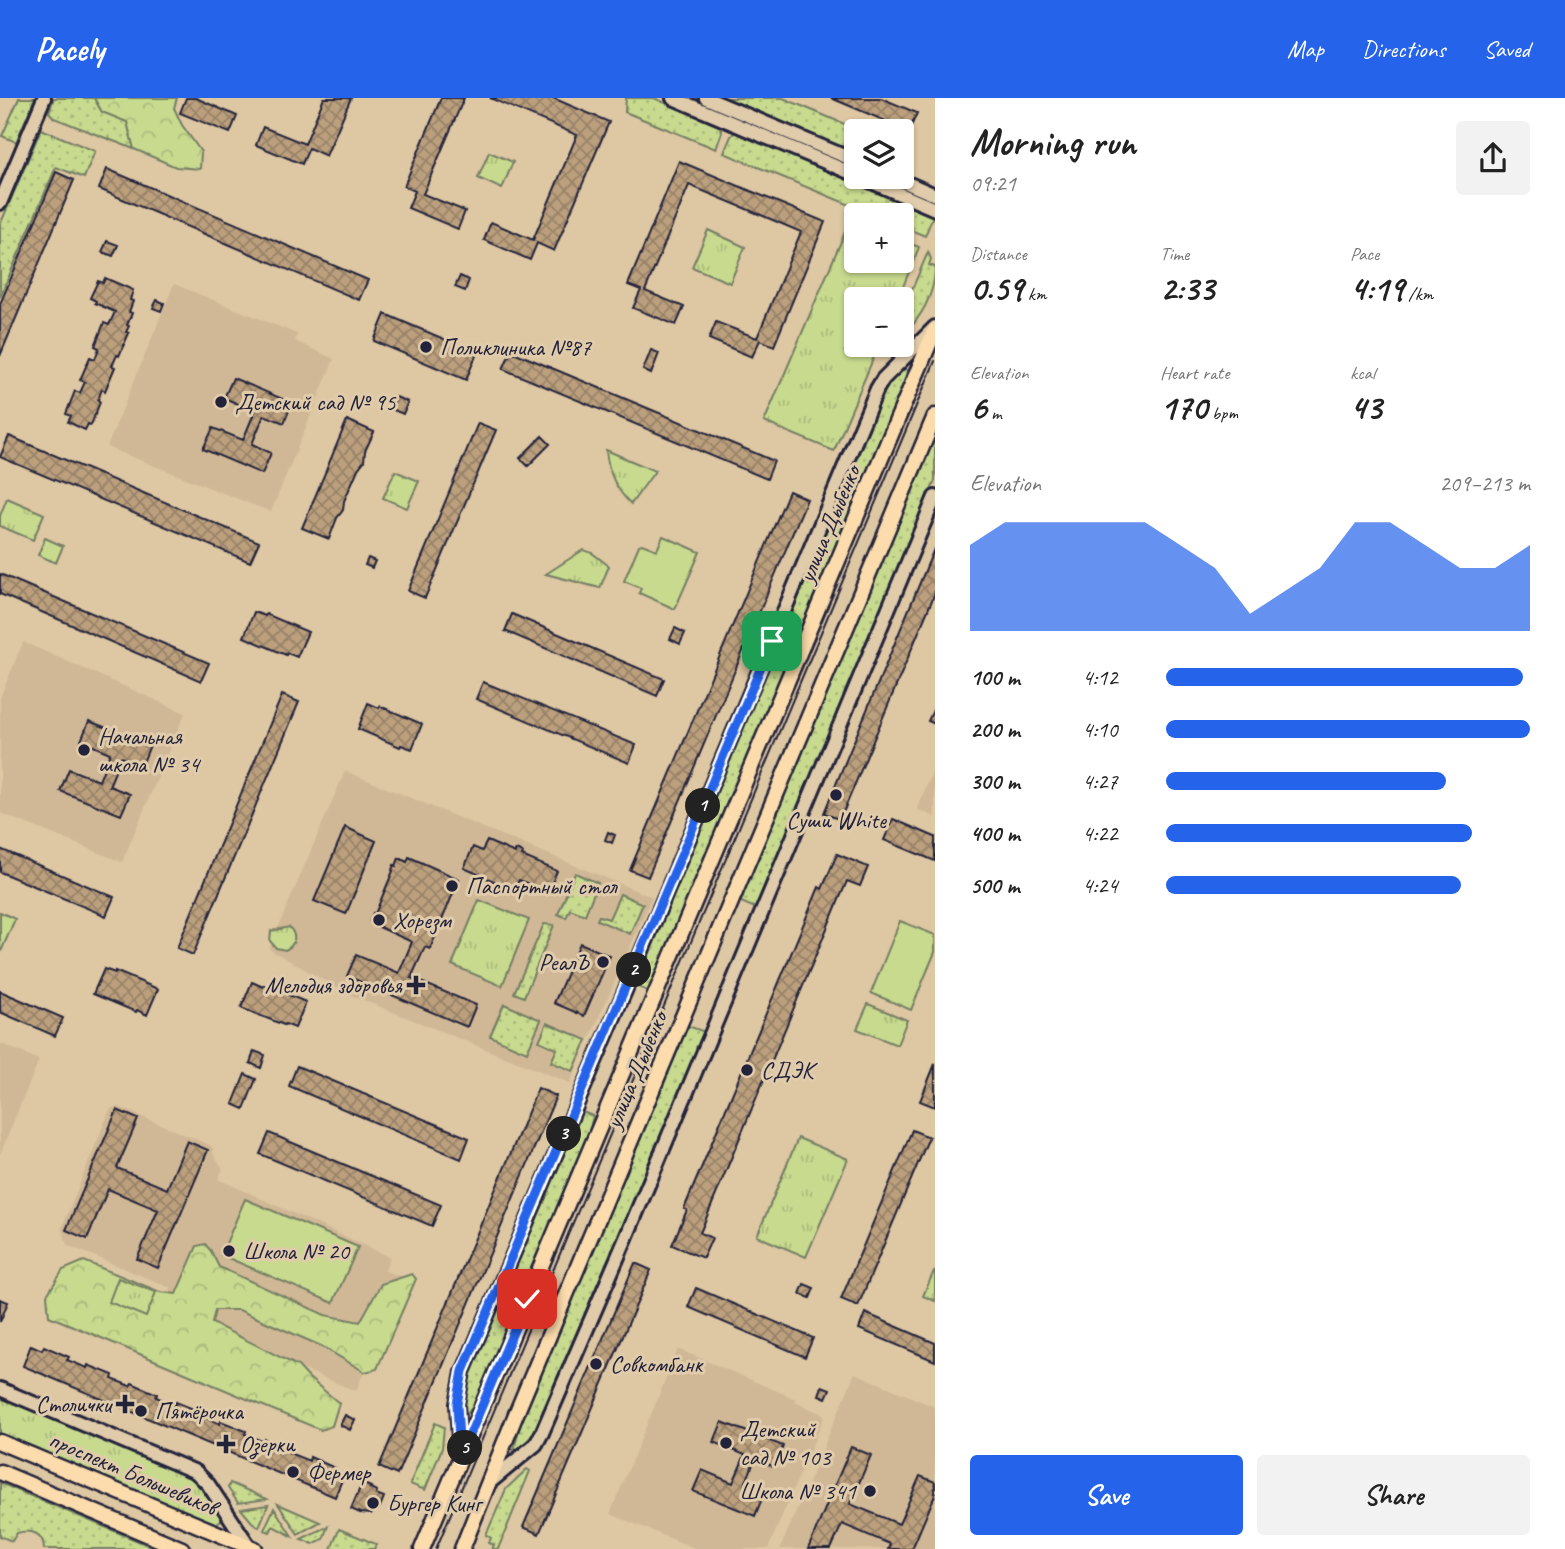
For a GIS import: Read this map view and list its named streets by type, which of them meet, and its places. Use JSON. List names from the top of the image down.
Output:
{
  "streets": {
    "main road": ["улица Дыбенко", "проспект Большевиков"]
  },
  "places": {
    "other": [
      "Поликлиника №87",
      "Детский сад № 95",
      "Начальная школа № 34",
      "Суши White",
      "Паспортный стол",
      "Хорезм",
      "РеалЪ",
      "СДЭК",
      "Школа № 20",
      "Совкомбанк",
      "Пятёрочка",
      "Детский сад № 103",
      "Фермер",
      "Школа № 341",
      "Бургер Кинг"
    ],
    "health": ["Мелодия здоровья", "Столички", "Озерки"]
  },
  "page": {
    "header": "Pacely",
    "nav": ["Map", "Directions", "Saved"],
    "heading": ["Morning run", "09:21"],
    "map_buttons": ["+", "−"],
    "stats": [
      ["Distance", "0.59 km"],
      ["Time", "2:33"],
      ["Pace", "4:19 /km"],
      ["Elevation", "6 m"],
      ["Heart rate", "170 bpm"],
      ["kcal", "43"]
    ],
    "chart": ["Elevation", "209–213 m"],
    "list": [
      {
        "name": "100 m",
        "note": "4:12"
      },
      {
        "name": "200 m",
        "note": "4:10"
      },
      {
        "name": "300 m",
        "note": "4:27"
      },
      {
        "name": "400 m",
        "note": "4:22"
      },
      {
        "name": "500 m",
        "note": "4:24"
      }
    ],
    "pins": [
      "1",
      "2",
      "3",
      "5"
    ],
    "buttons": ["Save", "Share"]
  }
}
